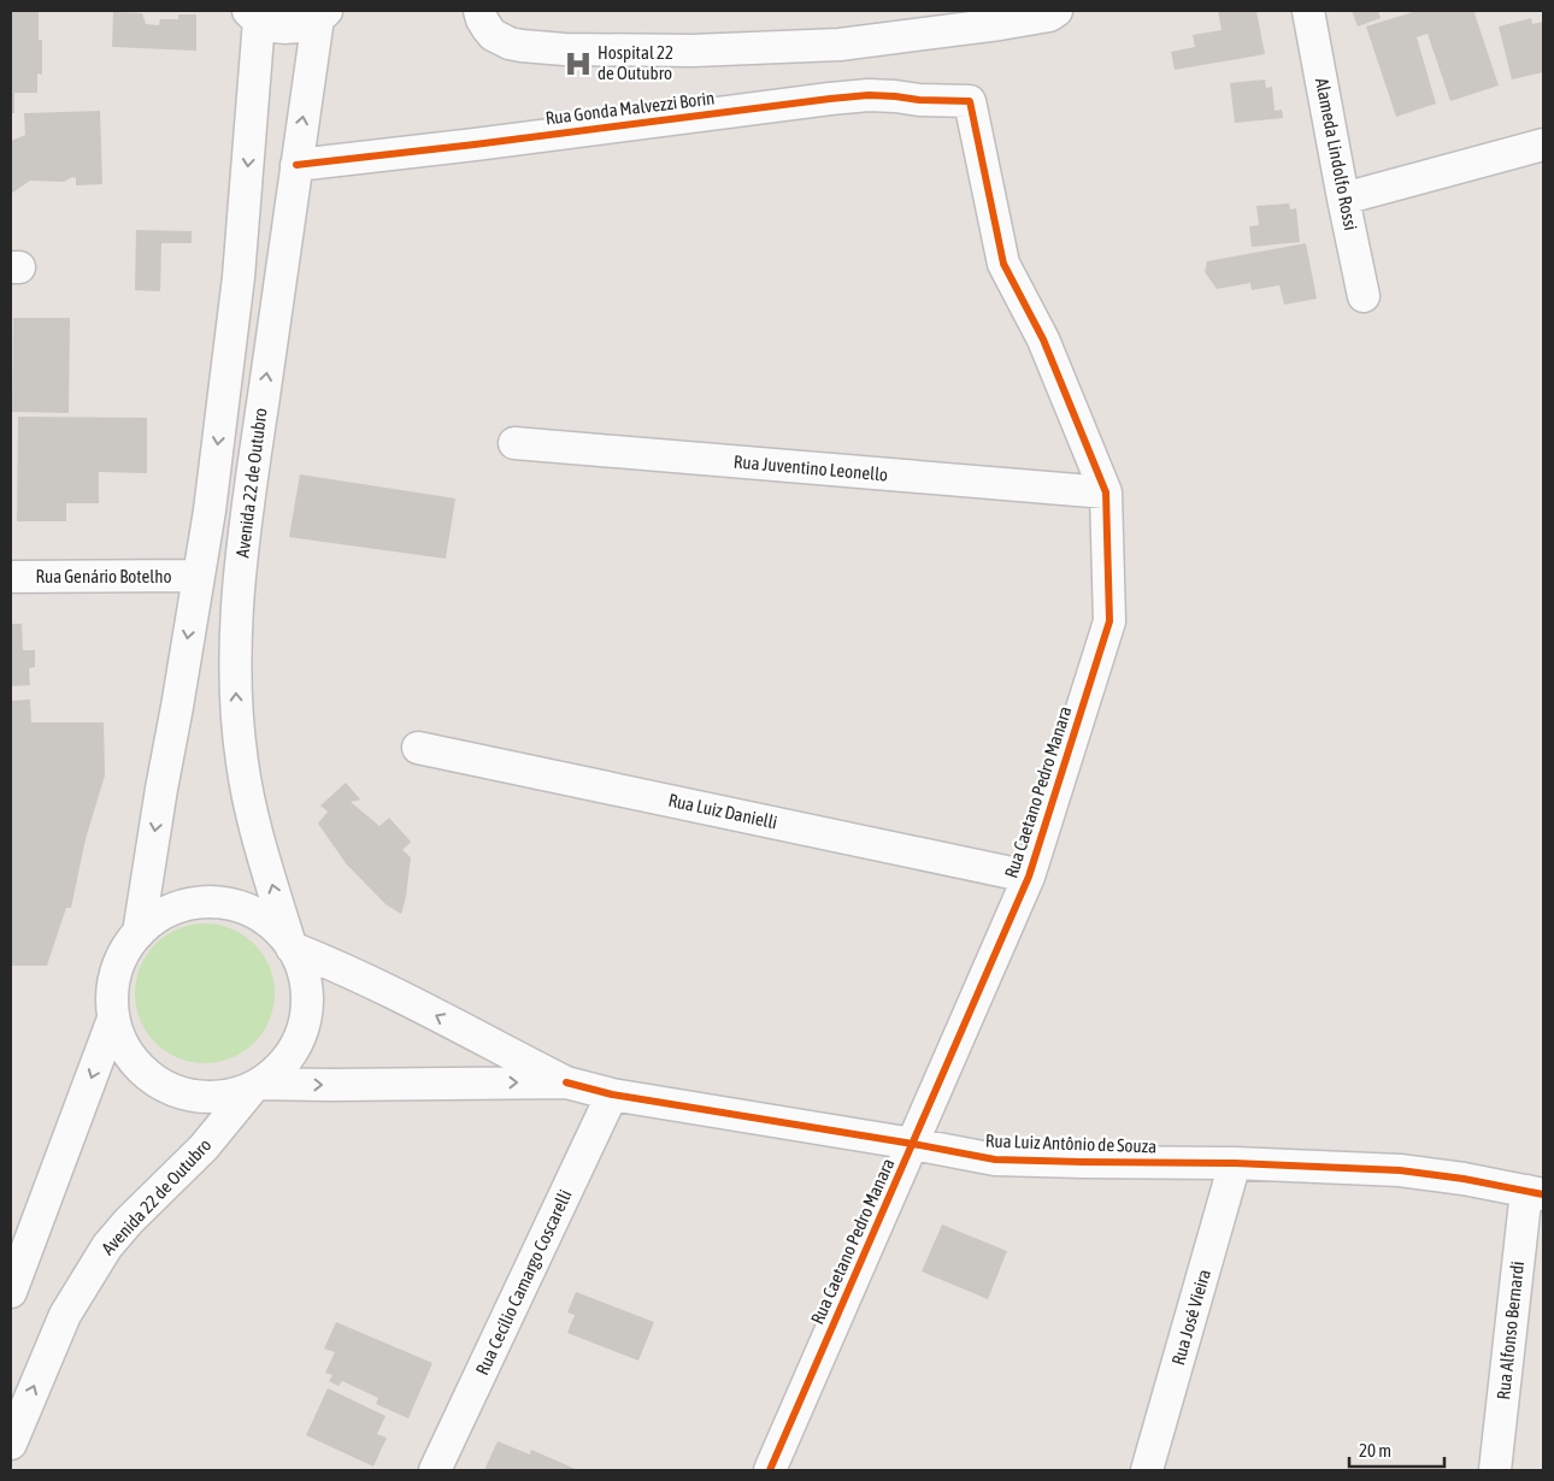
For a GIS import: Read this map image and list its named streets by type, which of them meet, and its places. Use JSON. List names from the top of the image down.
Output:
{
  "streets": {
    "street": [
      "Rua Gonda Malvezzi Borin",
      "Alameda Lindolfo Rossi",
      "Rua Juventino Leonello",
      "Avenida 22 de Outubro",
      "Rua Genário Botelho",
      "Rua Caetano Pedro Manara",
      "Rua Luiz Danielli",
      "Rua Luiz Antônio de Souza",
      "Rua Cecílio Camargo Coscarelli",
      "Rua José Vieira",
      "Rua Alfonso Bernardi"
    ]
  },
  "crossings": [
    ["Rua Gonda Malvezzi Borin", "Avenida 22 de Outubro"],
    ["Rua Gonda Malvezzi Borin", "Rua Caetano Pedro Manara"],
    ["Rua Juventino Leonello", "Rua Caetano Pedro Manara"],
    ["Avenida 22 de Outubro", "Rua Genário Botelho"],
    ["Rua Caetano Pedro Manara", "Rua Luiz Danielli"],
    ["Rua Caetano Pedro Manara", "Rua Luiz Antônio de Souza"],
    ["Rua Luiz Antônio de Souza", "Rua Cecílio Camargo Coscarelli"],
    ["Rua Luiz Antônio de Souza", "Rua José Vieira"],
    ["Rua Luiz Antônio de Souza", "Rua Alfonso Bernardi"]
  ],
  "places": {
    "hospital": ["Hospital 22 de Outubro"]
  },
  "scale_bar": "20 m"
}
